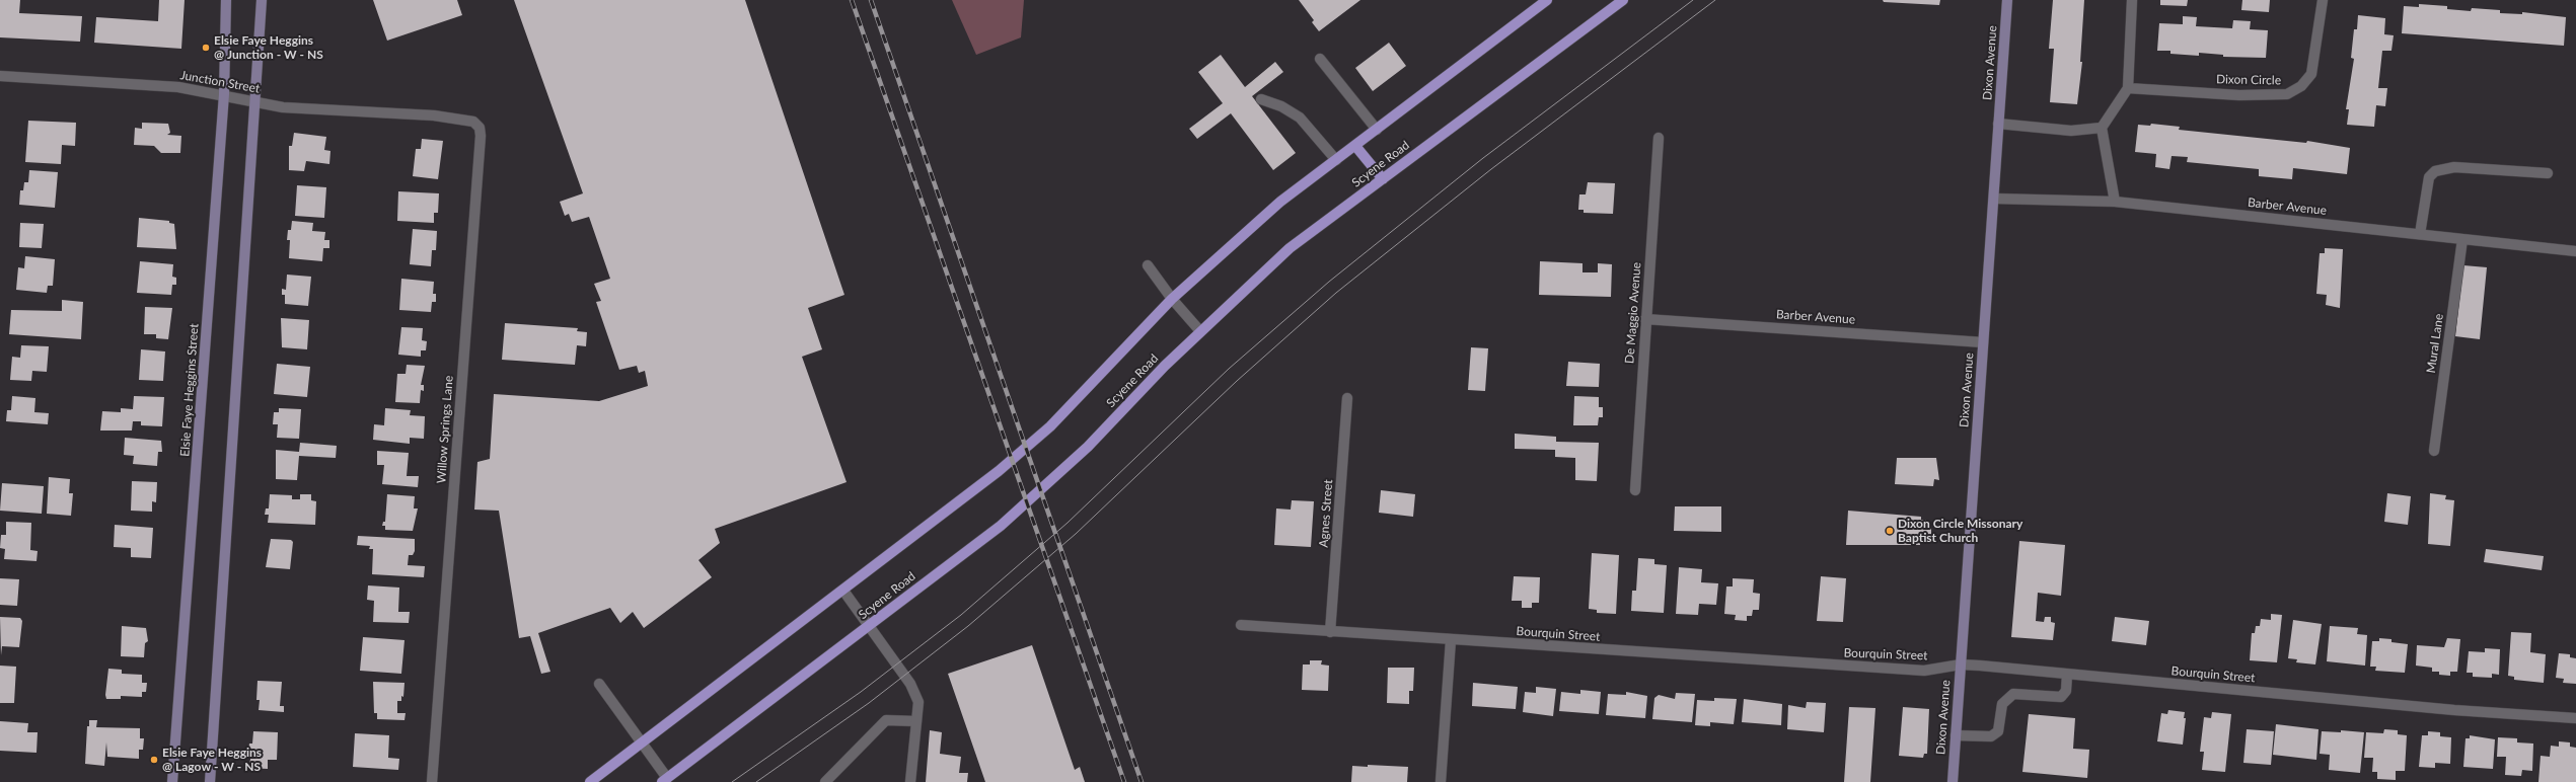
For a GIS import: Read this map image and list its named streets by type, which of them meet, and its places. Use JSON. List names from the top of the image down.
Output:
{
  "streets": {
    "main road": ["Dixon Avenue", "Scyene Road", "Elsie Faye Heggins Street"],
    "street": [
      "Dixon Circle",
      "Junction Street",
      "Barber Avenue",
      "De Maggio Avenue",
      "Mural Lane",
      "Willow Springs Lane",
      "Agnes Street",
      "Bourquin Street"
    ]
  },
  "crossings": [
    ["Dixon Avenue", "Barber Avenue"],
    ["Dixon Avenue", "Bourquin Street"],
    ["Junction Street", "Elsie Faye Heggins Street"],
    ["Junction Street", "Willow Springs Lane"],
    ["Barber Avenue", "De Maggio Avenue"],
    ["Barber Avenue", "Mural Lane"],
    ["Agnes Street", "Bourquin Street"]
  ],
  "places": ["Elsie Faye Heggins @ Junction - W - NS", "Dixon Circle Missonary Baptist Church", "Elsie Faye Heggins @ Lagow - W - NS"]
}
